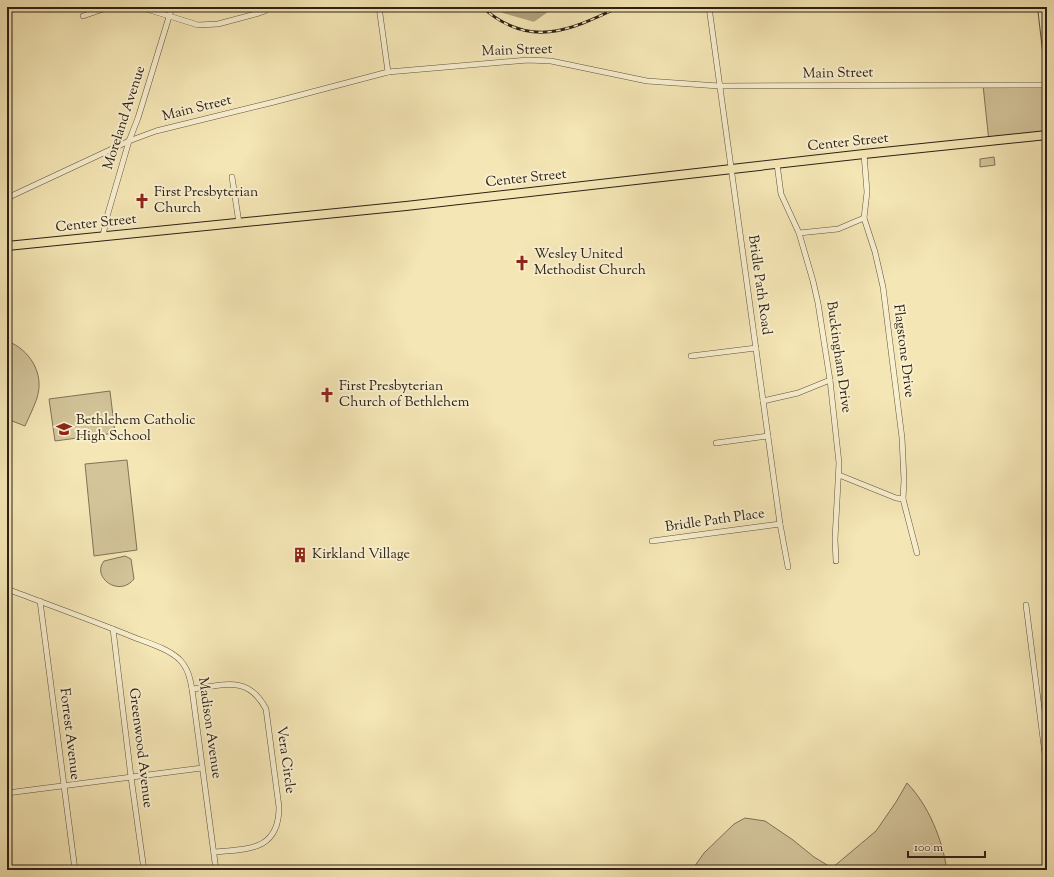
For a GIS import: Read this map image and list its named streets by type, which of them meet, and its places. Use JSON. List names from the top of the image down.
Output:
{
  "streets": {
    "main road": ["Center Street"],
    "street": [
      "Main Street",
      "Moreland Avenue",
      "Bridle Path Road",
      "Flagstone Drive",
      "Buckingham Drive",
      "Bridle Path Place",
      "Madison Avenue",
      "Forrest Avenue",
      "Greenwood Avenue",
      "Vera Circle"
    ]
  },
  "crossings": [
    ["Main Street", "Moreland Avenue"],
    ["Main Street", "Bridle Path Road"],
    ["Moreland Avenue", "Center Street"],
    ["Center Street", "Bridle Path Road"],
    ["Center Street", "Flagstone Drive"],
    ["Center Street", "Buckingham Drive"],
    ["Bridle Path Road", "Bridle Path Place"],
    ["Madison Avenue", "Forrest Avenue"],
    ["Madison Avenue", "Greenwood Avenue"],
    ["Madison Avenue", "Vera Circle"]
  ],
  "places": {
    "church": ["First Presbyterian Church", "Wesley United Methodist Church", "First Presbyterian Church of Bethlehem"],
    "school or university": ["Bethlehem Catholic High School"],
    "building": ["Kirkland Village"]
  },
  "scale_bar": "100 m"
}
